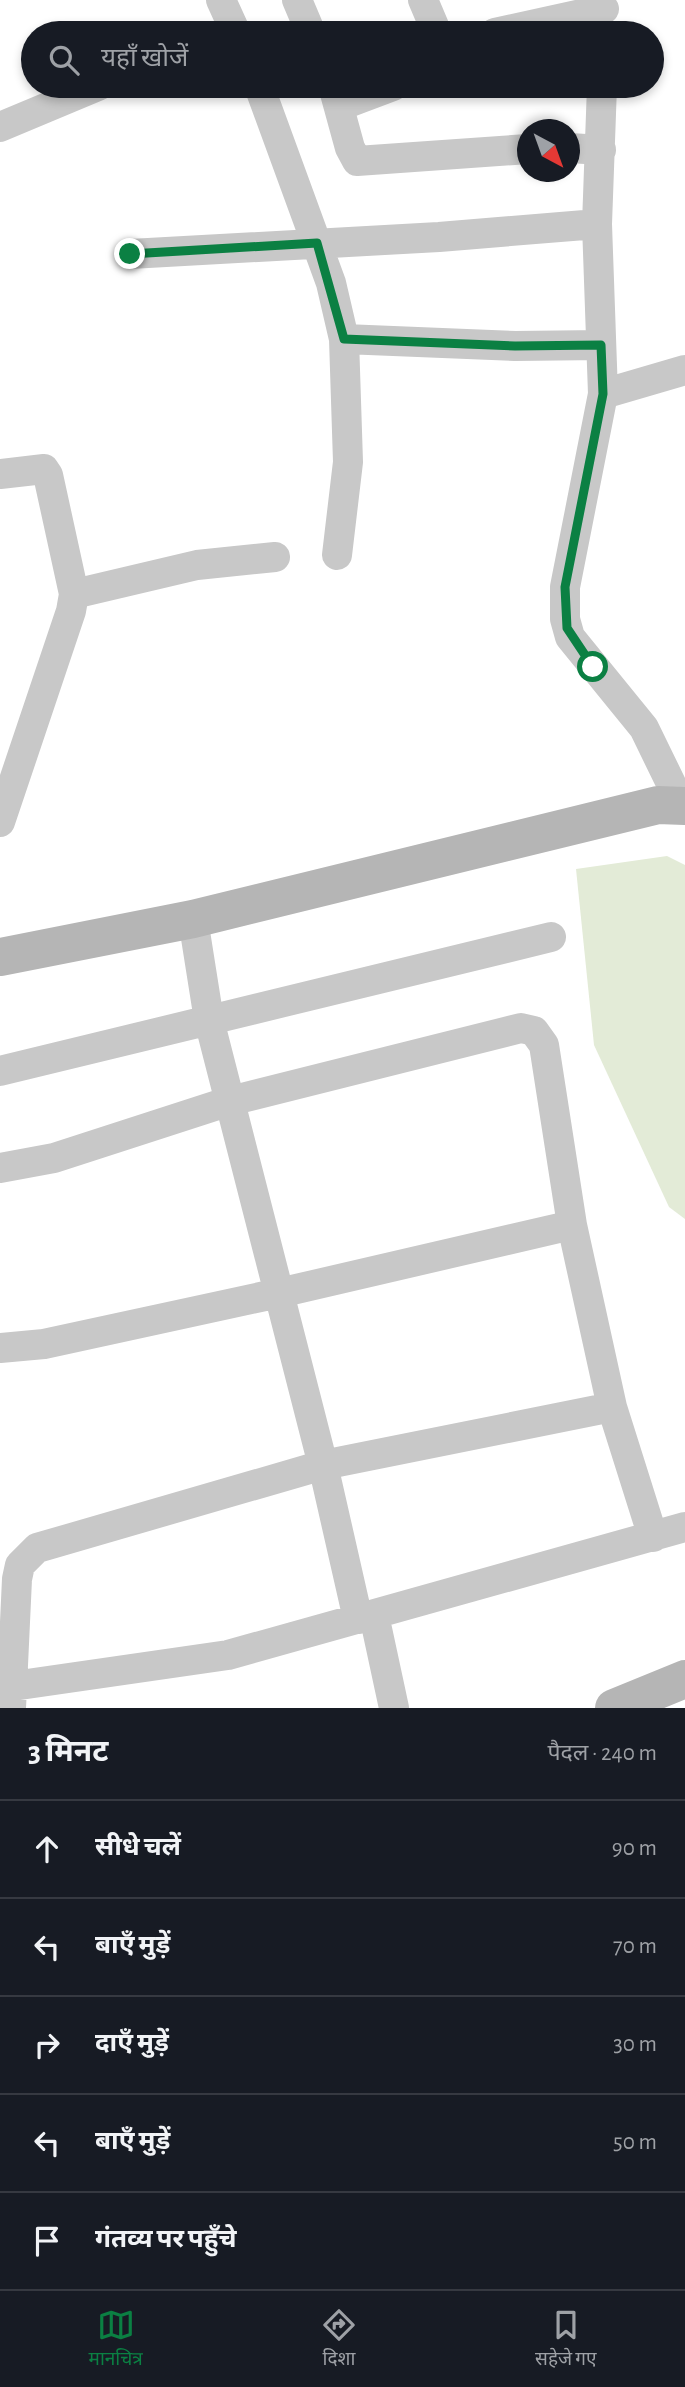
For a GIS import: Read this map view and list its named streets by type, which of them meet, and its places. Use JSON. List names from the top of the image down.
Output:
{
  "north": "bottom right",
  "page": {
    "search": "यहाँ खोजें",
    "heading": ["3 मिनट", "पैदल · 240 m"],
    "list": [
      ["सीधे चलें", "90 m"],
      ["बाएँ मुड़ें", "70 m"],
      ["दाएँ मुड़ें", "30 m"],
      ["बाएँ मुड़ें", "50 m"],
      "गंतव्य पर पहुँचे"
    ],
    "nav": ["मानचित्र", "दिशा", "सहेजे गए"]
  }
}
